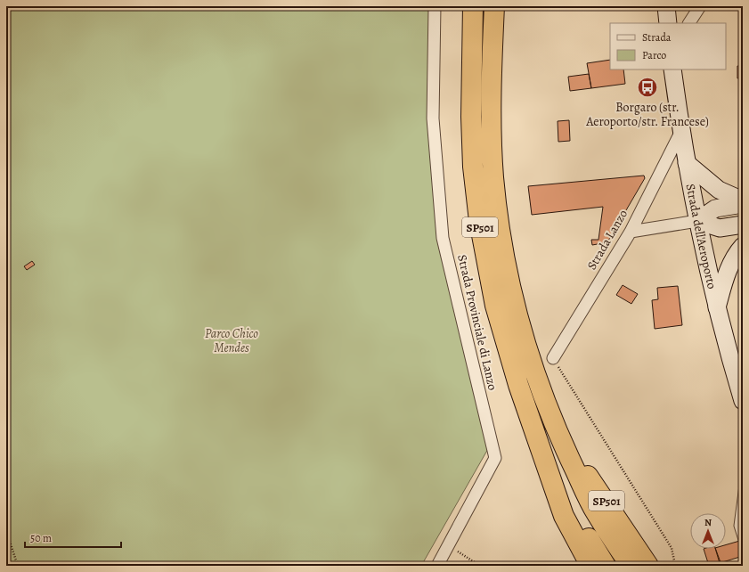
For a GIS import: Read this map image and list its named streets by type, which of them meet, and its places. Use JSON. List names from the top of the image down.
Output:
{
  "streets": {
    "highway": ["SP501"],
    "street": ["Strada dell'Aeroporto", "Strada Lanzo", "Strada Provinciale di Lanzo"]
  },
  "crossings": [
    ["Strada dell'Aeroporto", "Strada Lanzo"]
  ],
  "parks": ["Parco Chico Mendes"],
  "places": {
    "bus stop": ["Borgaro (str. Aeroporto/str. Francese)"]
  },
  "legend": ["Strada", "Parco"],
  "scale_bar": "50 m",
  "north": "top"
}
